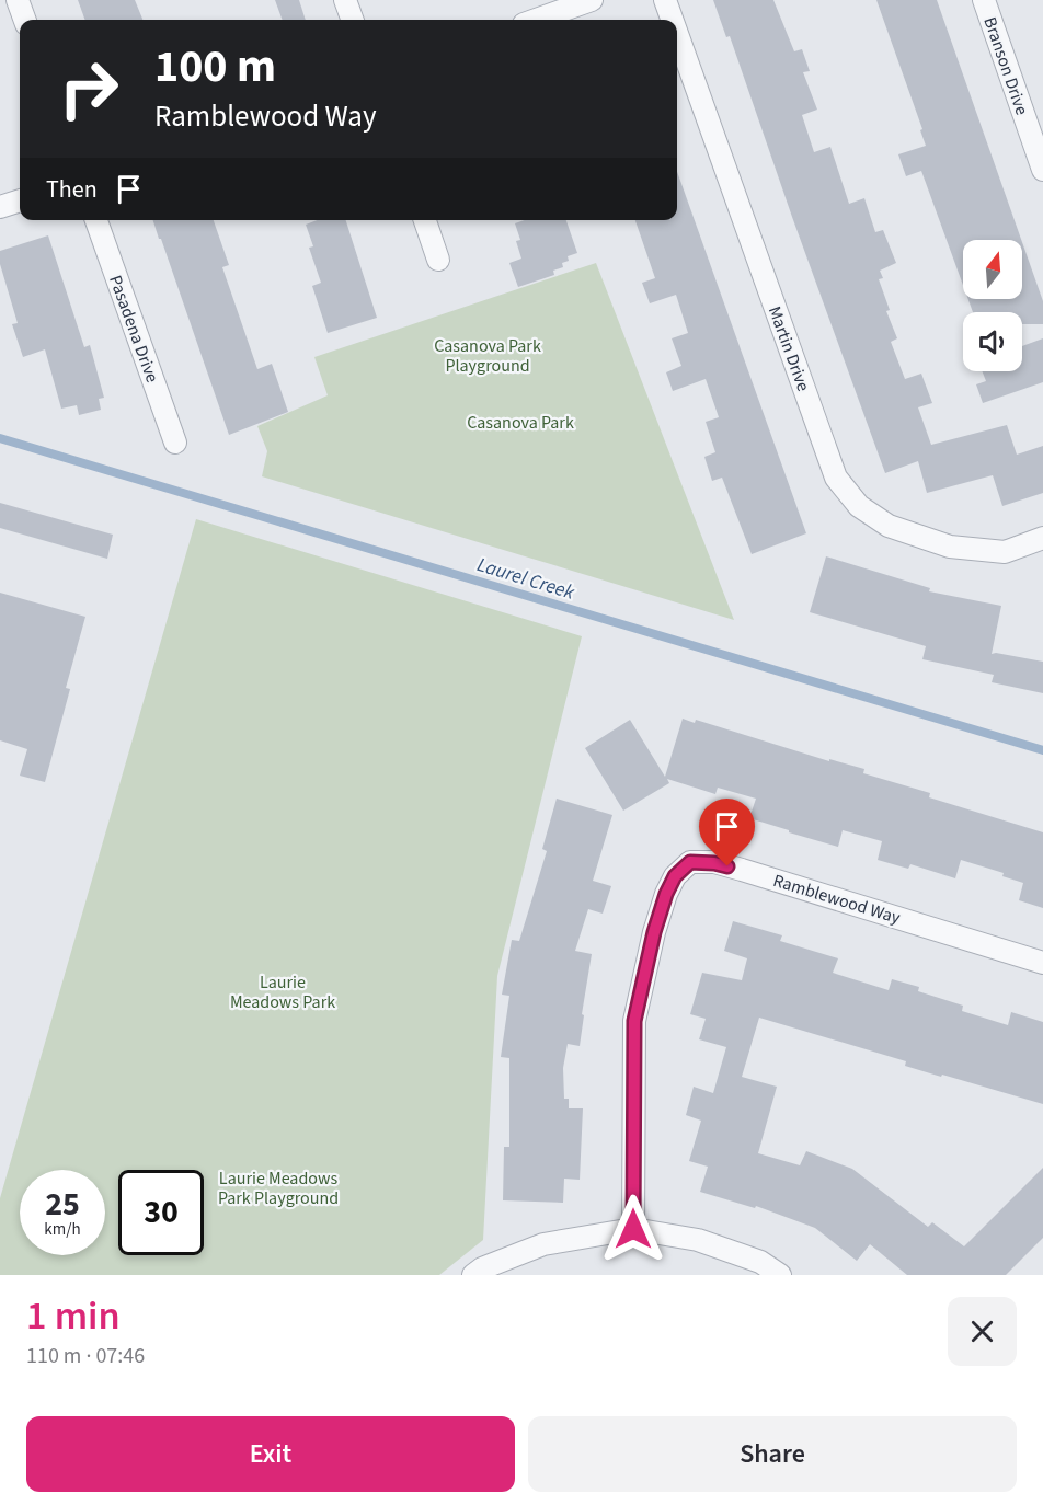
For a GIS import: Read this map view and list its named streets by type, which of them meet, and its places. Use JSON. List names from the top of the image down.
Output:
{
  "streets": {
    "street": [
      "Branson Drive",
      "Pasadena Drive",
      "Martin Drive",
      "Ramblewood Way"
    ]
  },
  "water": ["Laurel Creek"],
  "parks": [
    "Casanova Park Playground",
    "Casanova Park",
    "Laurie Meadows Park",
    "Laurie Meadows Park Playground"
  ],
  "north": "top",
  "page": {
    "turn": ["100 m", "Ramblewood Way"],
    "then": "Then",
    "speed": "25 km/h",
    "limit": "30",
    "heading": ["1 min", "110 m · 07:46"],
    "buttons": ["Exit", "Share"]
  }
}
